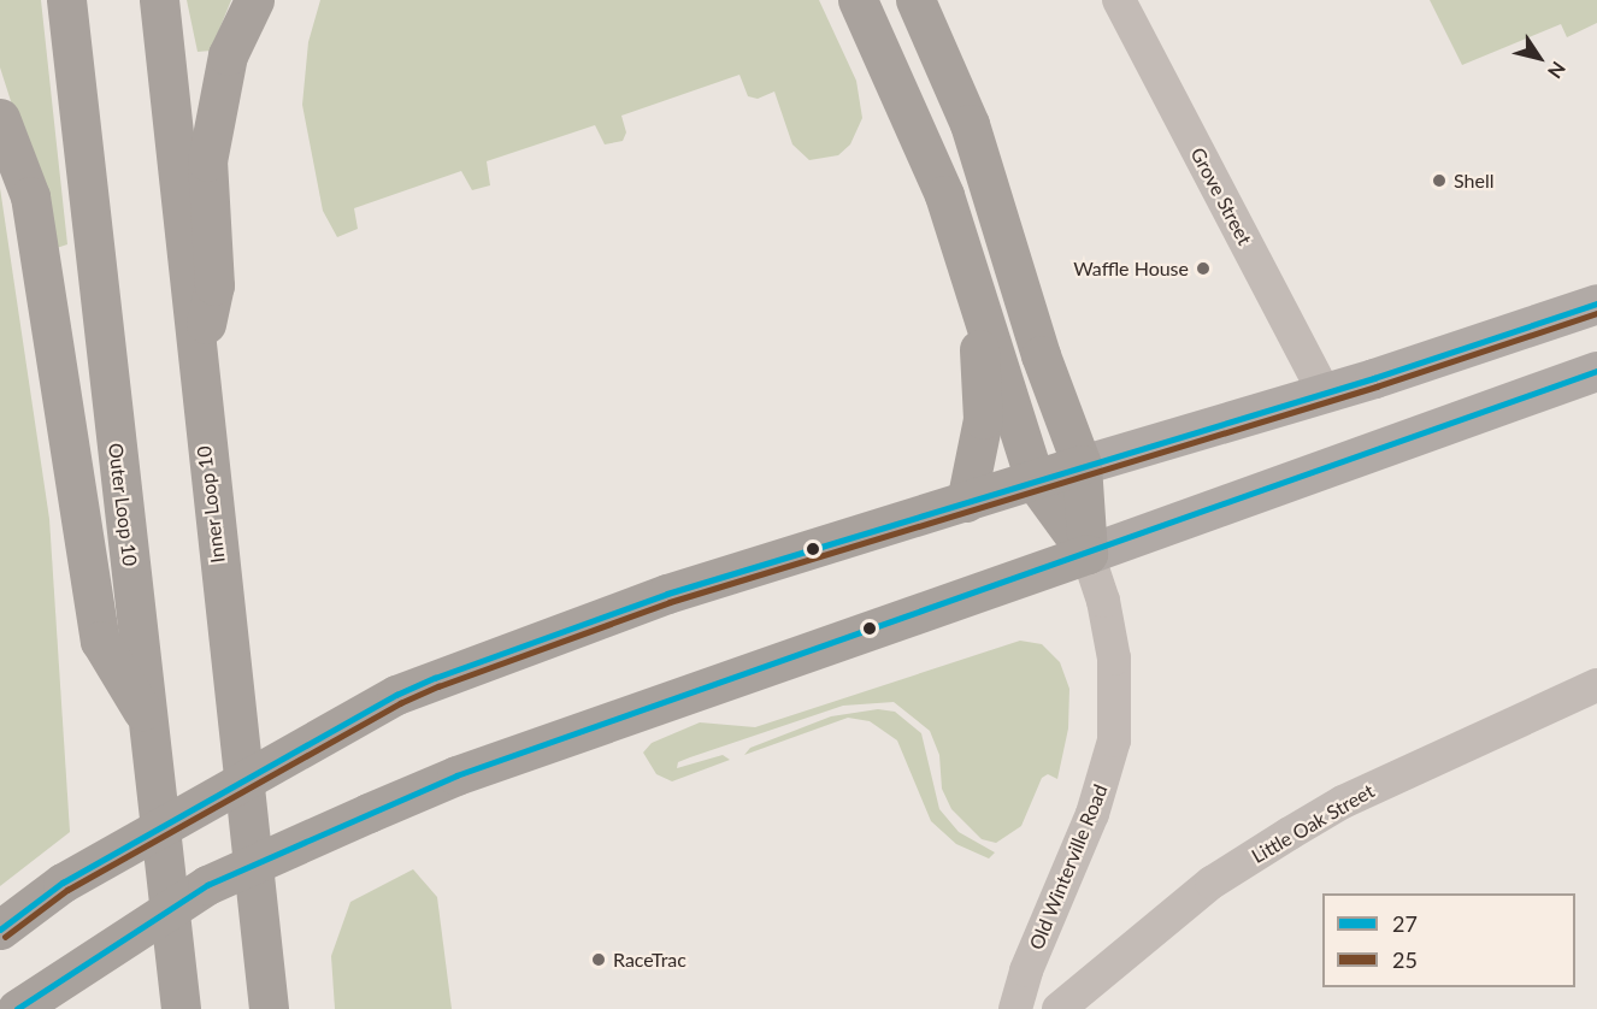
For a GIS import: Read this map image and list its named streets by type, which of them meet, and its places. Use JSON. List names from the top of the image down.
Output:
{
  "streets": {
    "highway": ["Outer Loop 10", "Inner Loop 10"],
    "street": ["Grove Street", "Little Oak Street", "Old Winterville Road"]
  },
  "places": ["Shell", "Waffle House", "RaceTrac"],
  "lines": ["transit line 27", "transit line 25"],
  "legend": ["27", "25"],
  "north": "bottom right"
}
